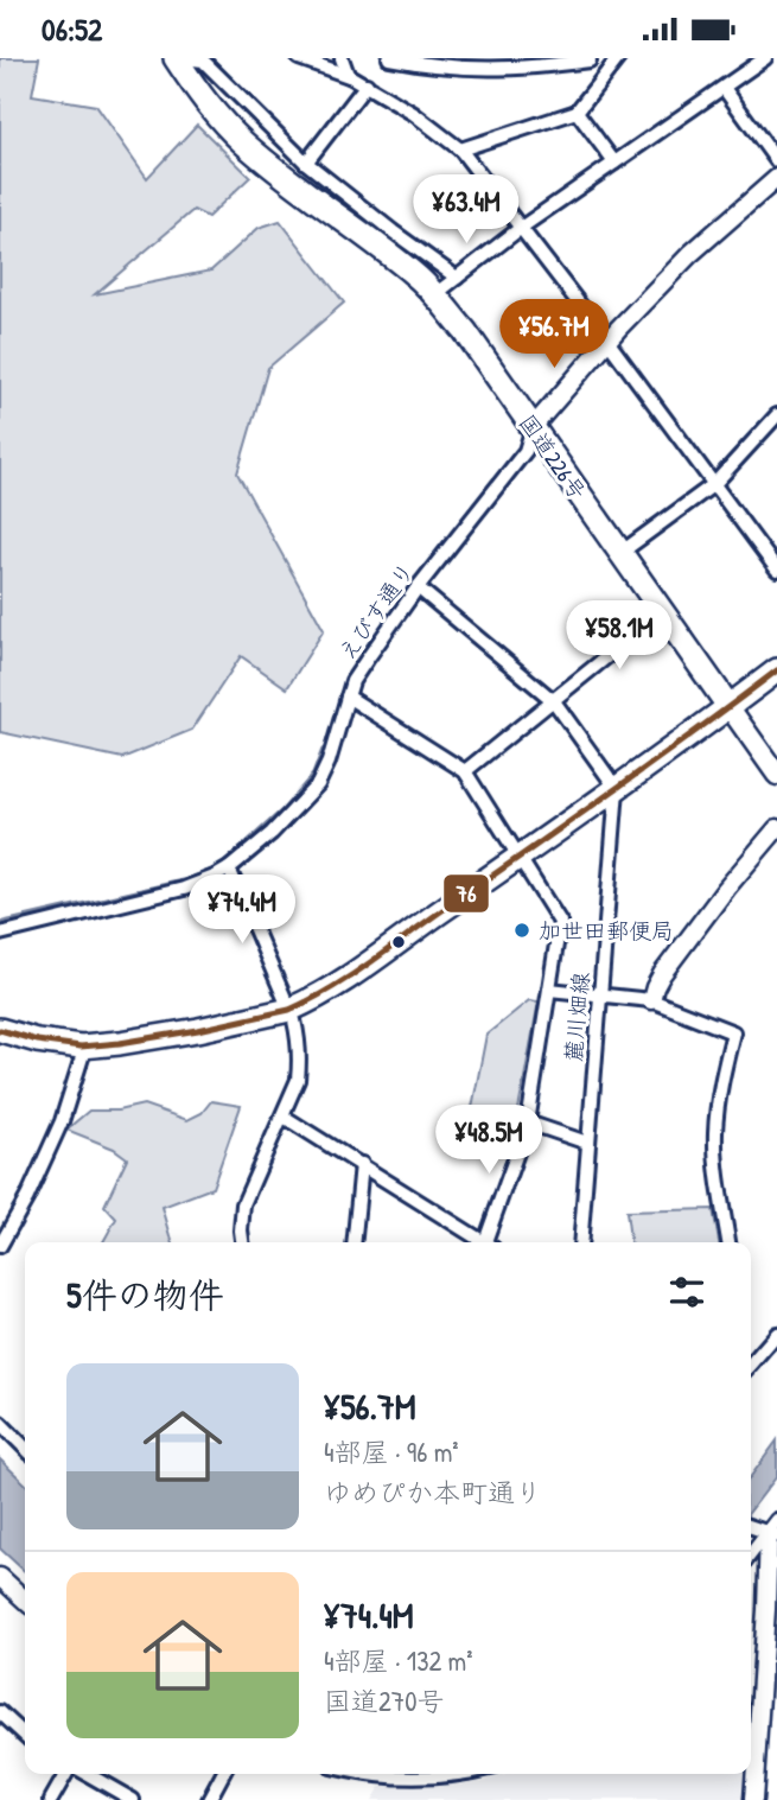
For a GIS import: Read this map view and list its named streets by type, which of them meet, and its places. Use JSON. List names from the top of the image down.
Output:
{
  "streets": {
    "highway": ["国道226号"],
    "street": ["えびす通り", "麓川畑線"]
  },
  "crossings": [
    ["国道226号", "えびす通り"]
  ],
  "places": ["加世田郵便局"],
  "lines": ["transit line 76"],
  "page": {
    "status": "06:52",
    "price": [
      "¥63.4M",
      "¥56.7M",
      "¥58.1M",
      "¥74.4M",
      "¥48.5M"
    ],
    "heading": "5件の物件",
    "list": [
      {
        "name": "¥56.7M",
        "note": "4部屋 · 96 m² · ゆめぴか本町通り"
      },
      {
        "name": "¥74.4M",
        "note": "4部屋 · 132 m² · 国道270号"
      }
    ]
  }
}
